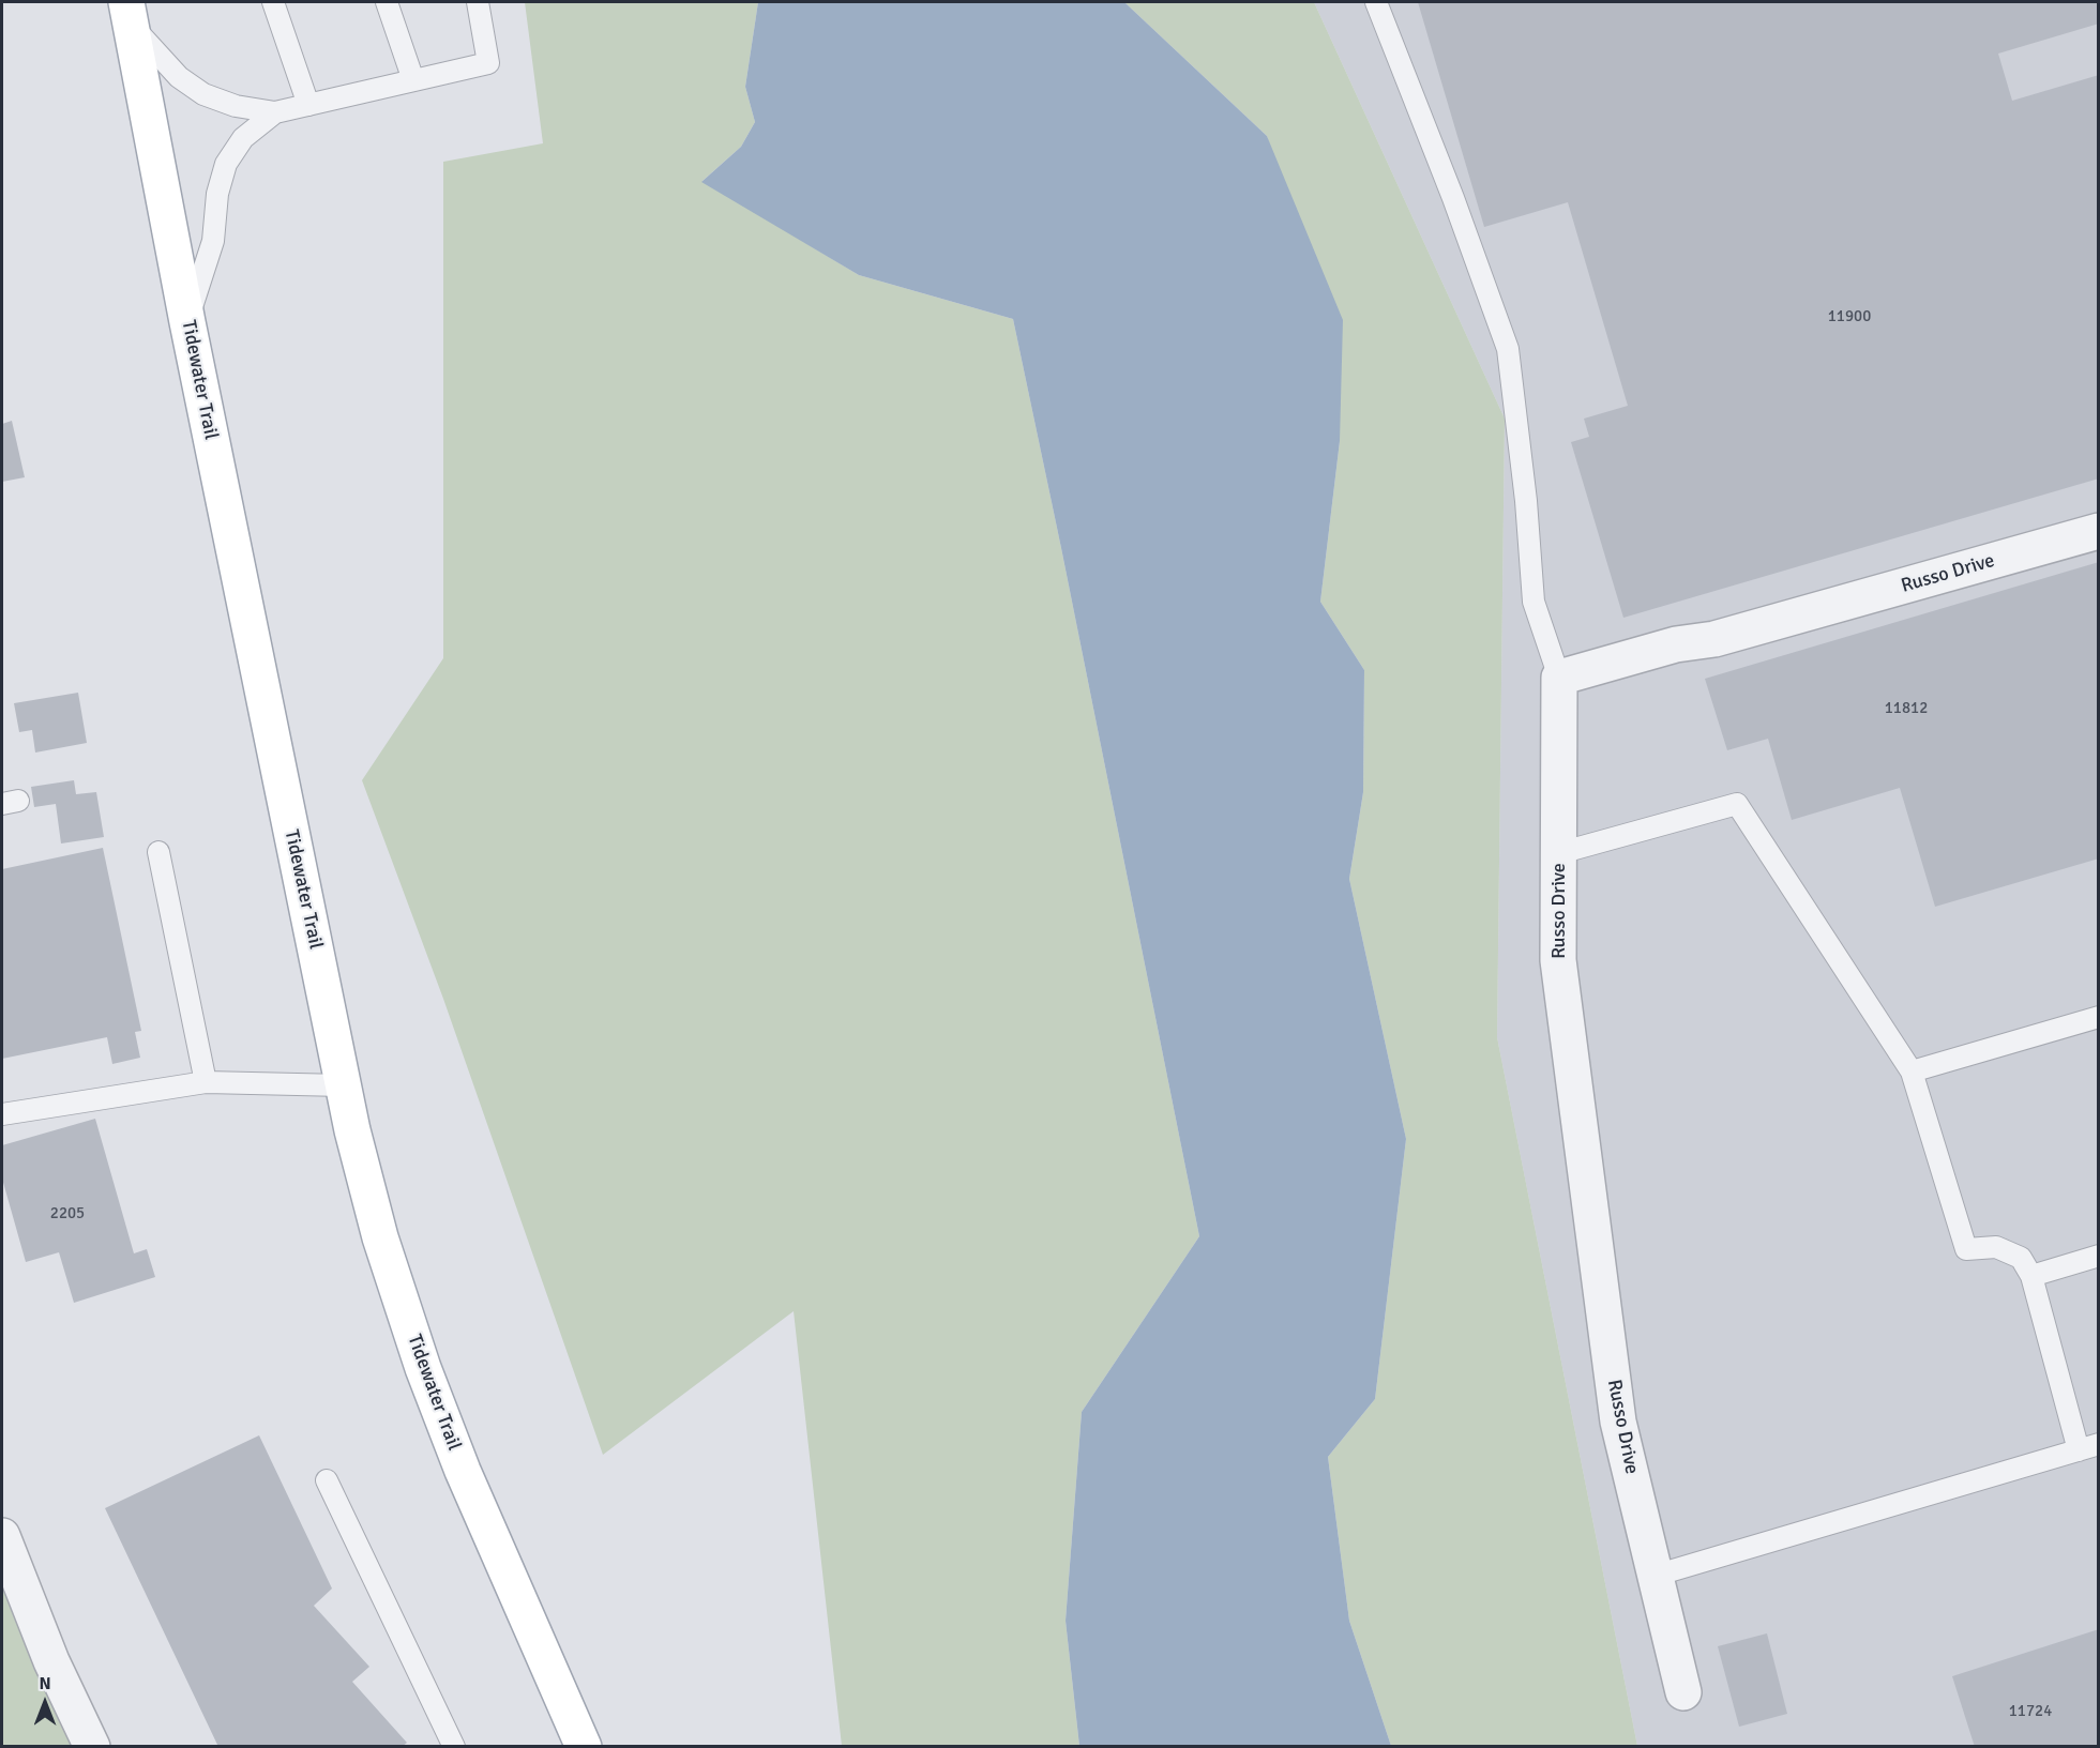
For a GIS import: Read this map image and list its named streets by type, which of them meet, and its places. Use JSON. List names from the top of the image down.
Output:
{
  "streets": {
    "main road": ["Tidewater Trail"],
    "street": ["Russo Drive"]
  },
  "house_numbers": [
    "11900",
    "11812",
    "2205",
    "11724"
  ],
  "north": "top"
}
